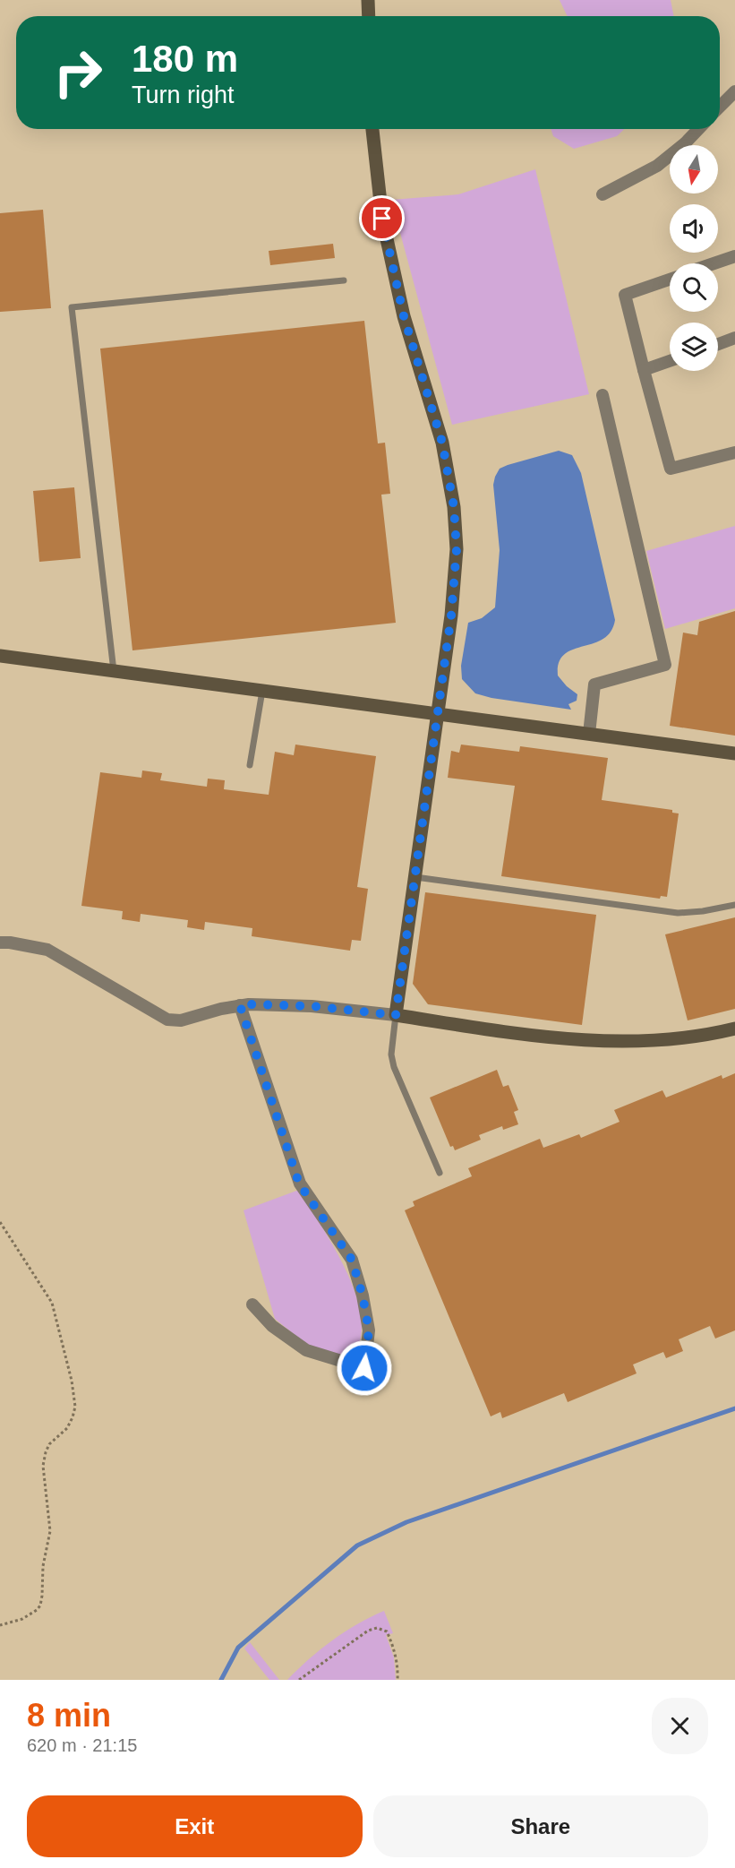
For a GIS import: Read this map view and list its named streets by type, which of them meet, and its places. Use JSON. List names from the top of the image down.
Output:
{
  "north": "bottom",
  "page": {
    "turn": ["180 m", "Turn right"],
    "heading": ["8 min", "620 m · 21:15"],
    "buttons": ["Exit", "Share"]
  }
}
